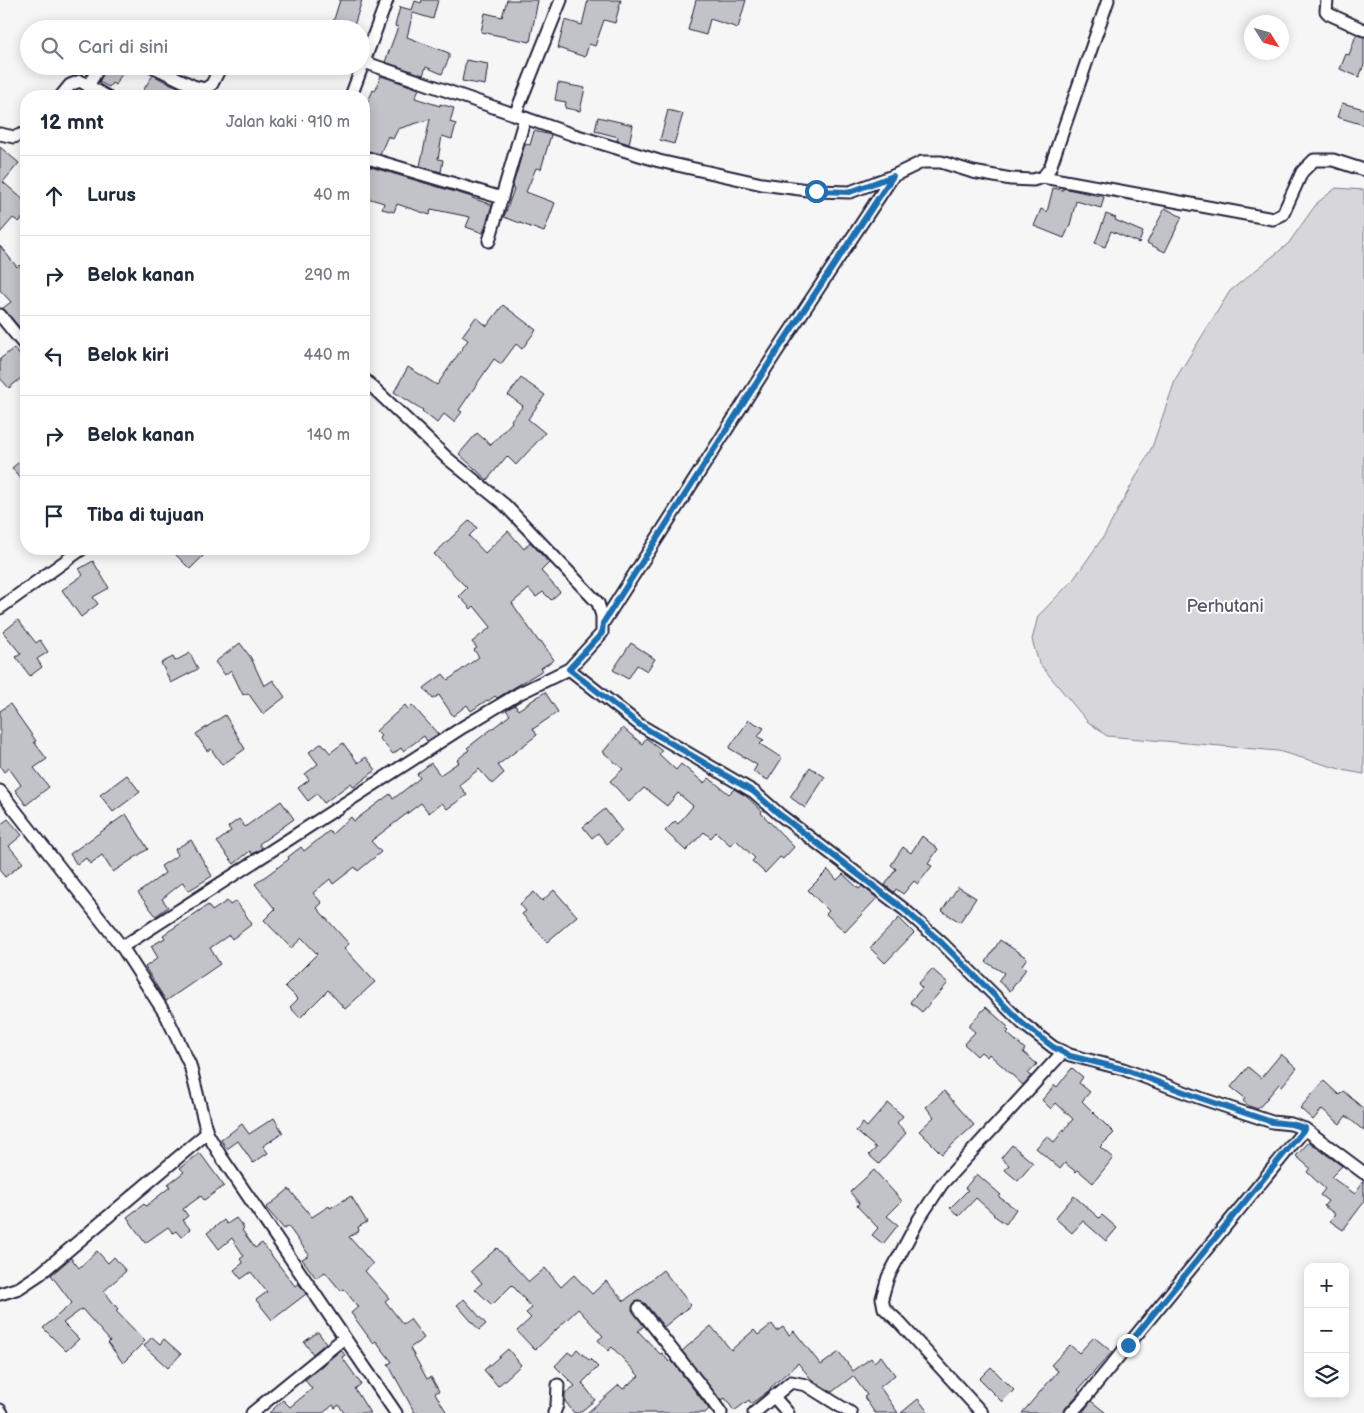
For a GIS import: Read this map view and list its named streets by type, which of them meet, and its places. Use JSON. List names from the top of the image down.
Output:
{
  "parks": ["Perhutani"],
  "north": "bottom right",
  "page": {
    "search": "Cari di sini",
    "heading": ["12 mnt", "Jalan kaki · 910 m"],
    "list": [
      ["Lurus", "40 m"],
      ["Belok kanan", "290 m"],
      ["Belok kiri", "440 m"],
      ["Belok kanan", "140 m"],
      "Tiba di tujuan"
    ],
    "map_buttons": ["+", "−"]
  }
}
